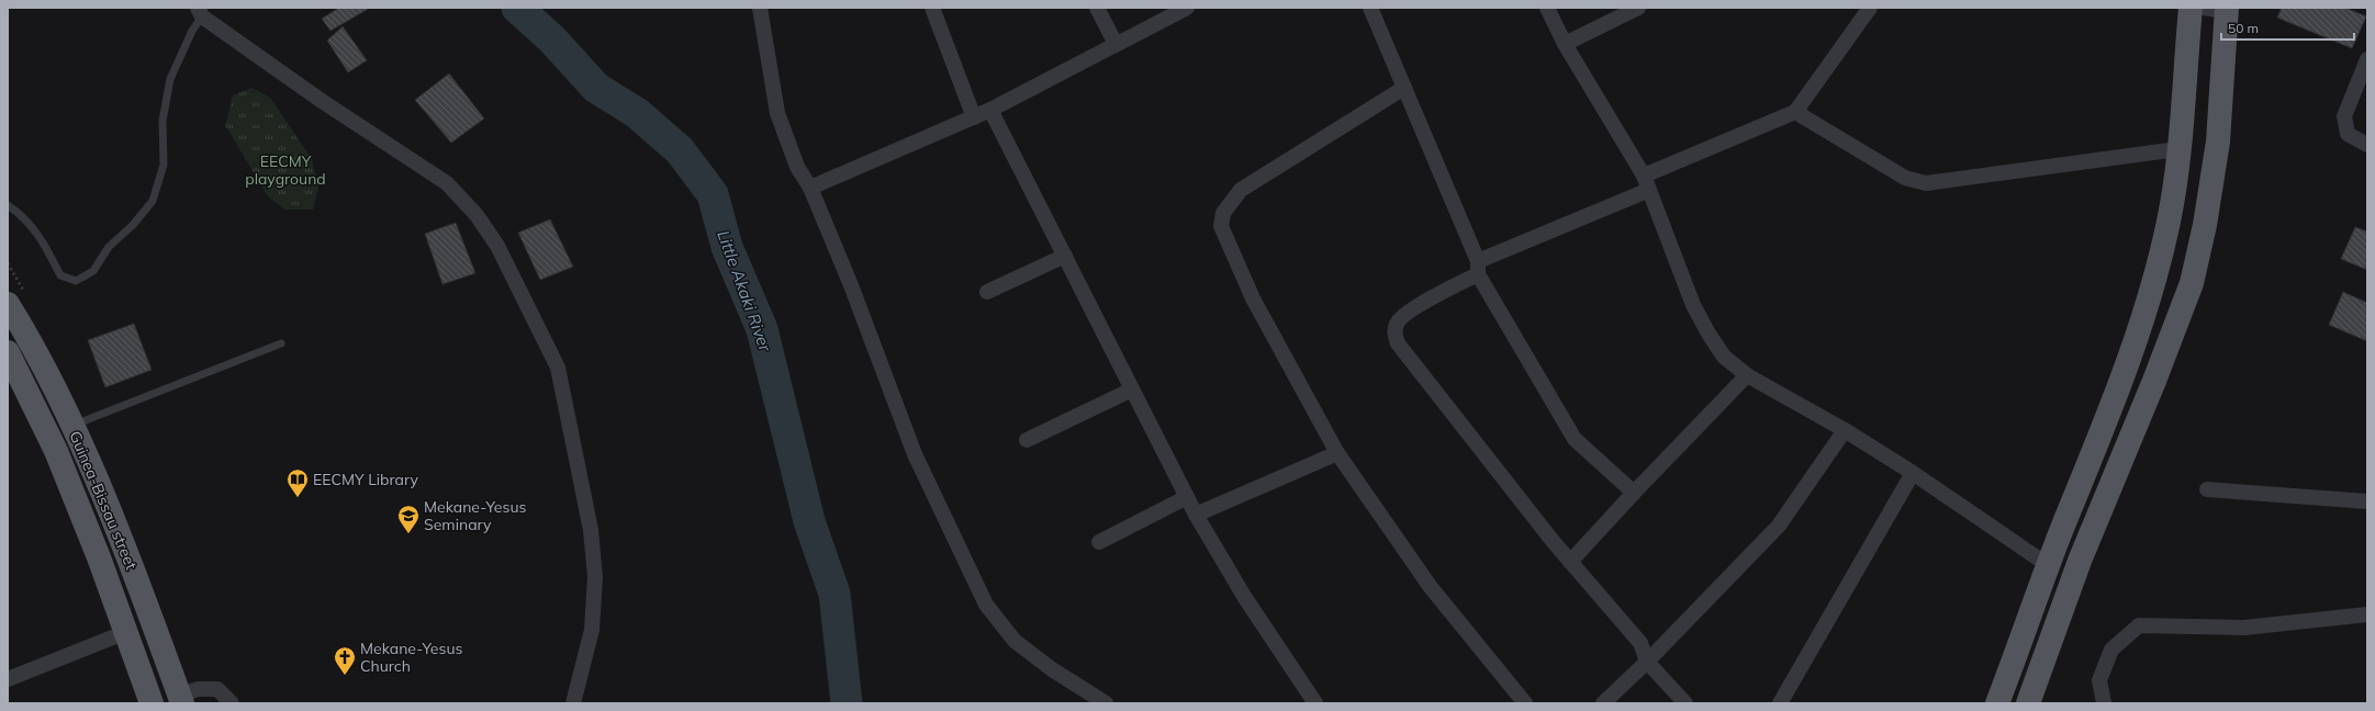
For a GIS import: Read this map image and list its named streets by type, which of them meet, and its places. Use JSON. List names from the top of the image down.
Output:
{
  "streets": {
    "main road": ["Guinea-Bissau street"]
  },
  "water": ["Little Akaki River"],
  "parks": ["EECMY playground"],
  "places": {
    "library": ["EECMY Library"],
    "school or university": ["Mekane-Yesus Seminary"],
    "church": ["Mekane-Yesus Church"]
  },
  "scale_bar": "50 m"
}
